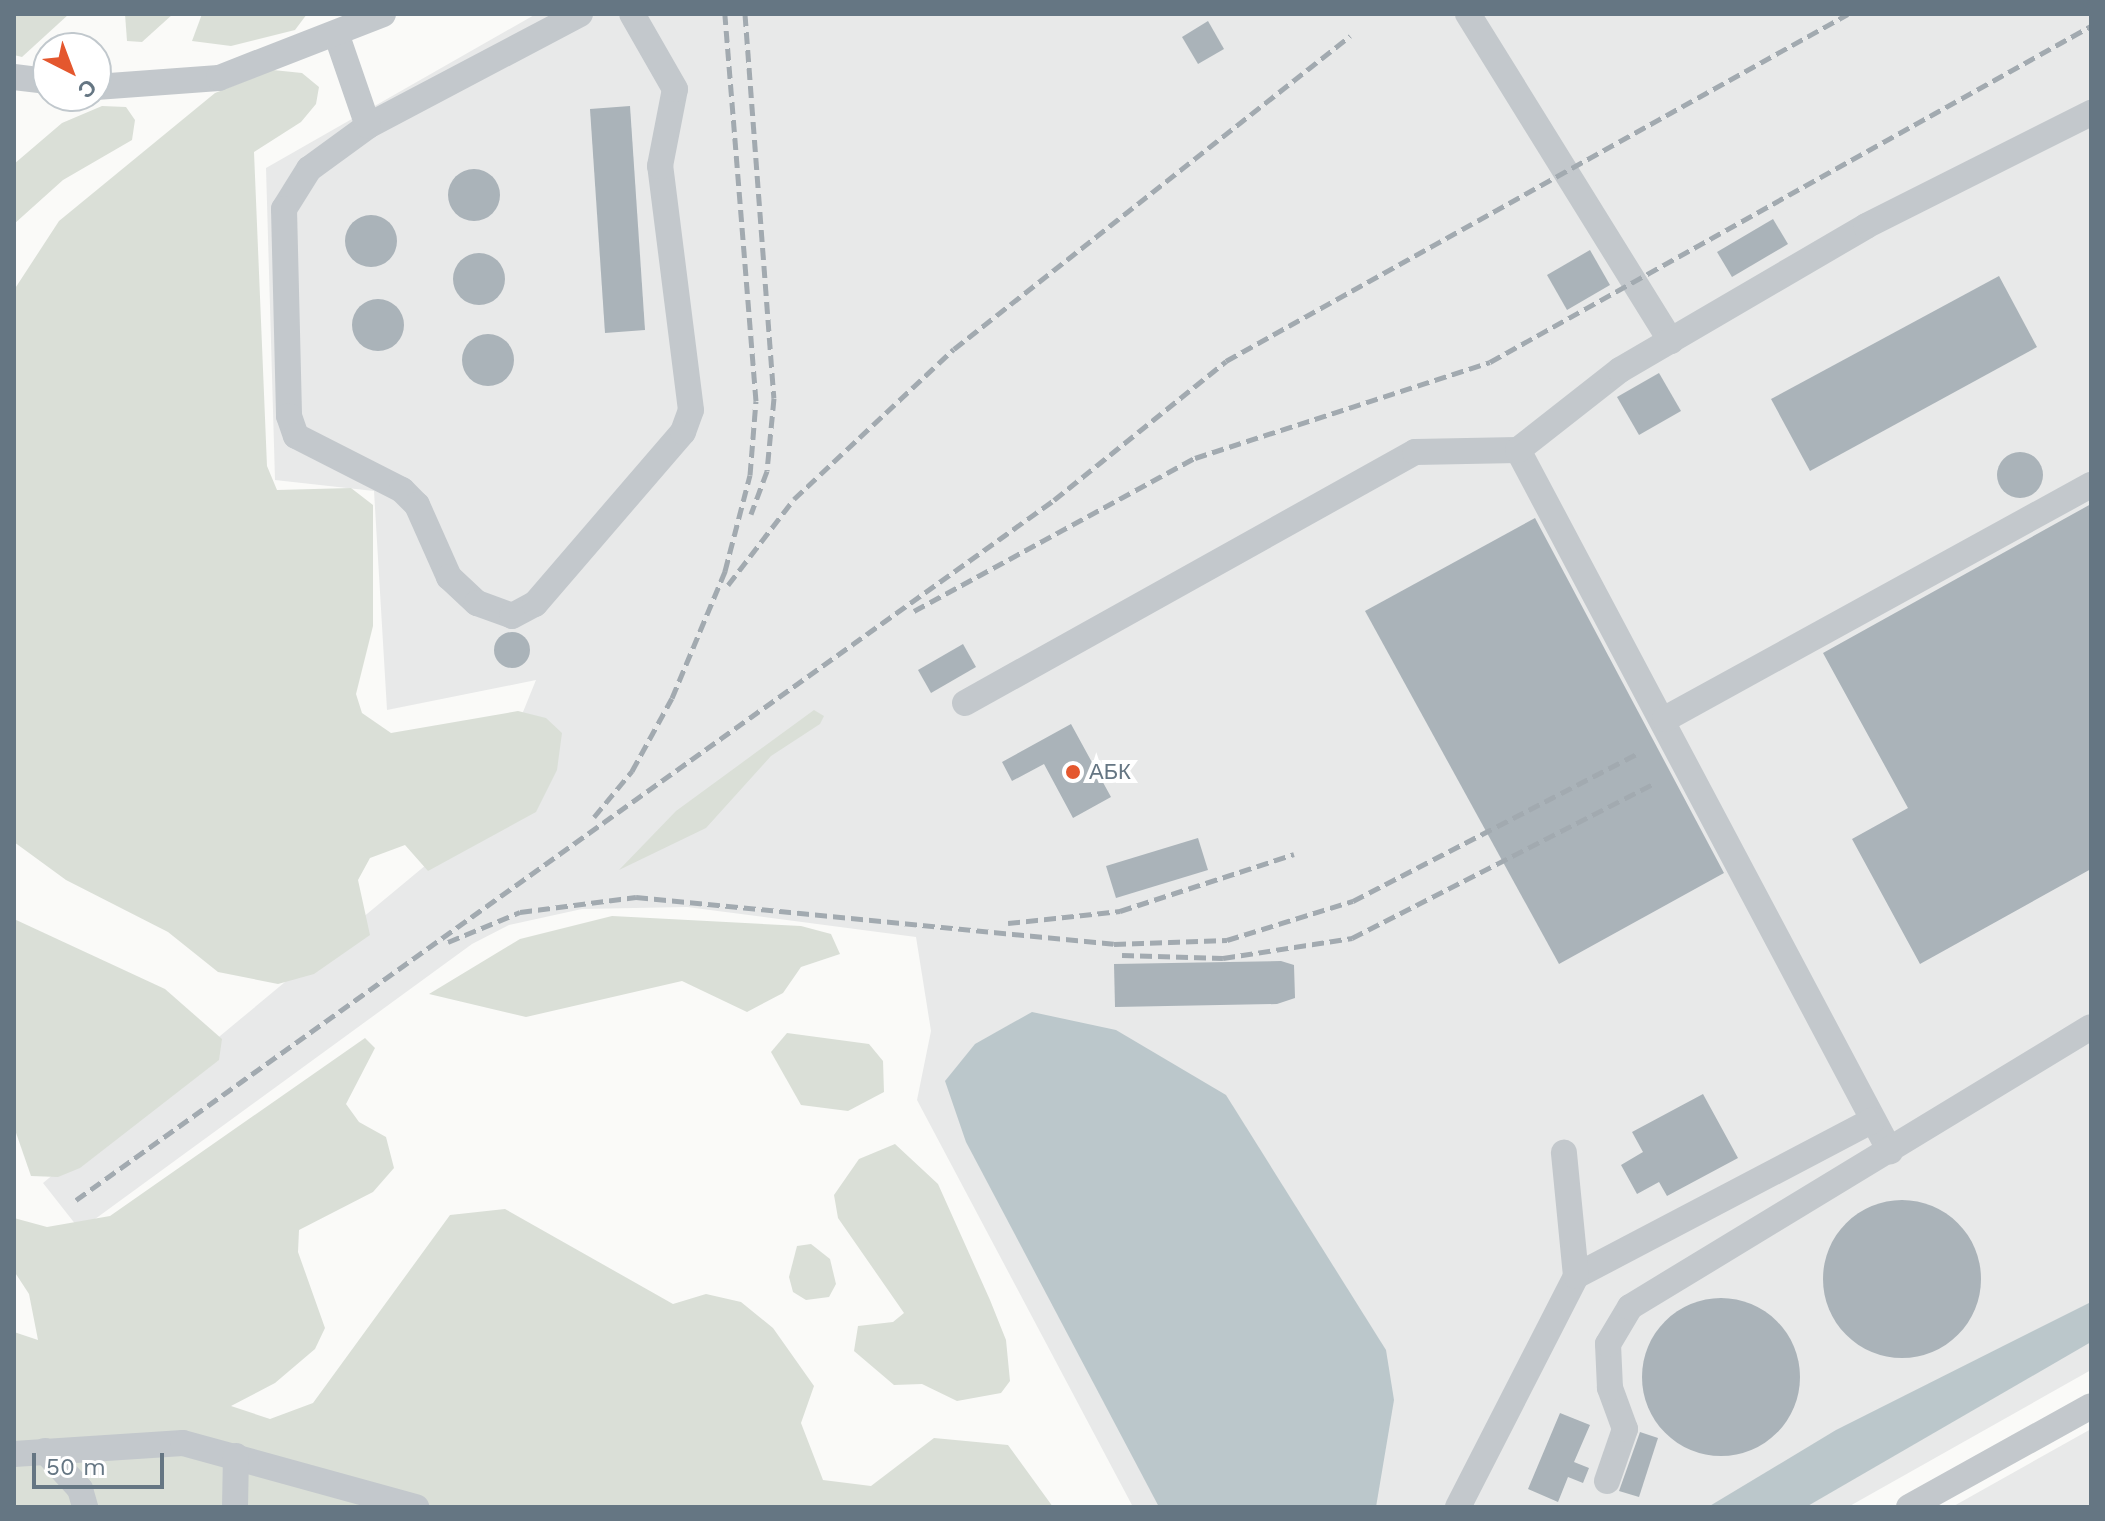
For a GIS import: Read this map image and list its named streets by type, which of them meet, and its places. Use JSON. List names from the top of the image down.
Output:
{
  "places": ["АБК"],
  "scale_bar": "50 m",
  "north": "bottom right"
}
